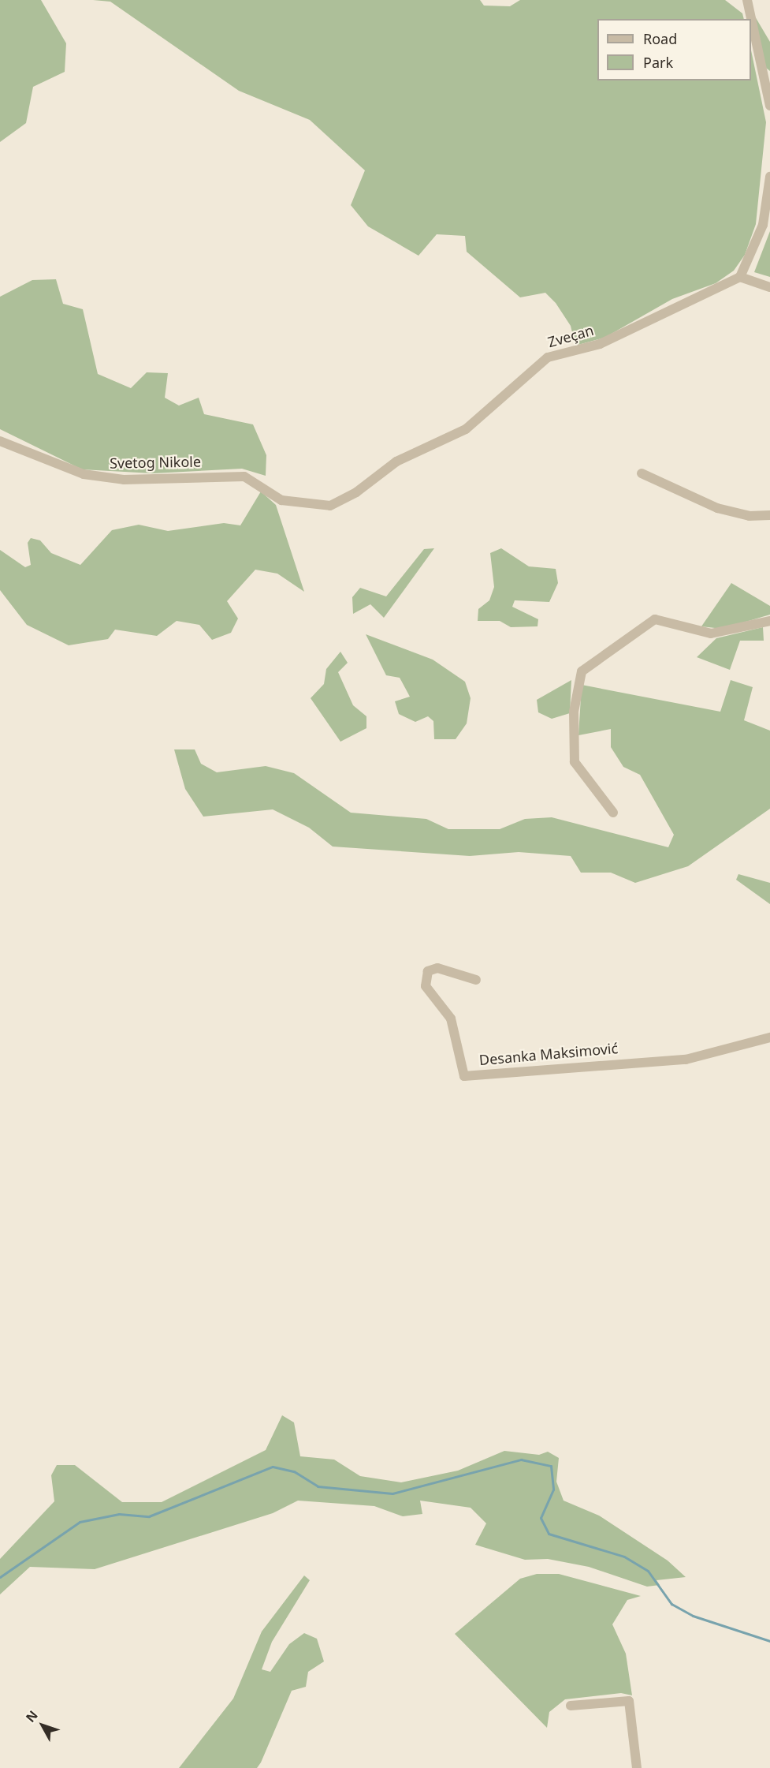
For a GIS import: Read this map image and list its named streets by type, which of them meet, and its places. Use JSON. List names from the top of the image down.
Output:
{
  "streets": {
    "street": ["Zveçan", "Svetog Nikole", "Desanka Maksimović"]
  },
  "crossings": [
    ["Zveçan", "Svetog Nikole"]
  ],
  "legend": ["Road", "Park"],
  "north": "top left"
}
